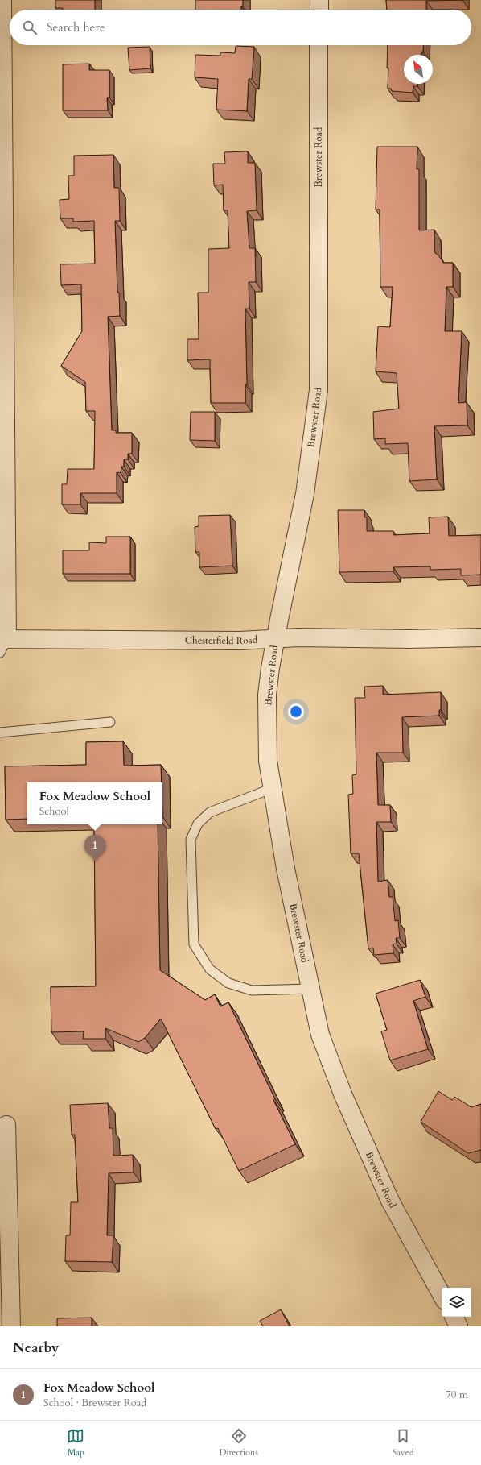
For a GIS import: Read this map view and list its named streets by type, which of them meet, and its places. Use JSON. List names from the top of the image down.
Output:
{
  "streets": {
    "street": ["Brewster Road", "Chesterfield Road"]
  },
  "crossings": [
    ["Brewster Road", "Chesterfield Road"]
  ],
  "north": "top left",
  "page": {
    "search": "Search here",
    "popup": ["Fox Meadow School", "School"],
    "pins": "1",
    "heading": "Nearby",
    "list": [
      {
        "mark": "1",
        "name": "Fox Meadow School",
        "note": "School · Brewster Road",
        "value": "70 m"
      }
    ],
    "nav": ["Map", "Directions", "Saved"]
  }
}
